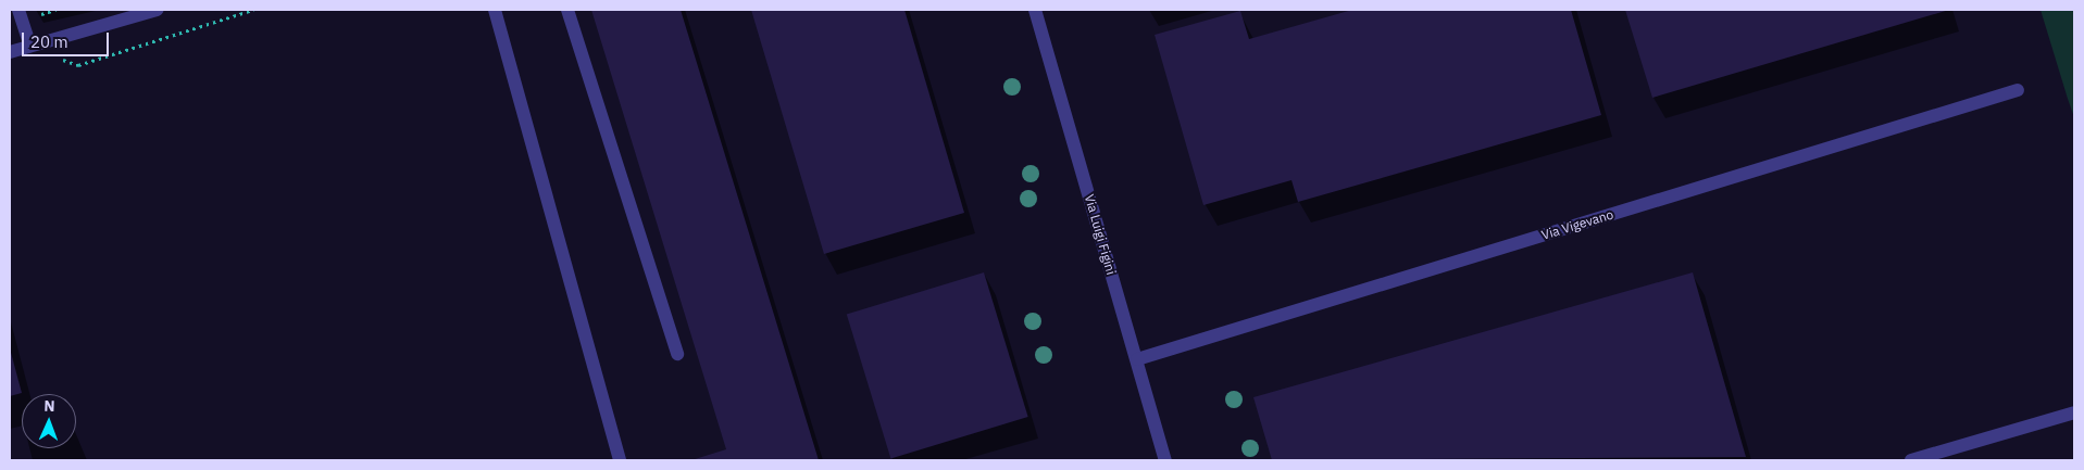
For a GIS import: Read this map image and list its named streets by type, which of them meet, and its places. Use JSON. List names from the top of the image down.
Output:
{
  "streets": {
    "street": ["Via Vigevano", "Via Luigi Figini"]
  },
  "crossings": [
    ["Via Vigevano", "Via Luigi Figini"]
  ],
  "scale_bar": "20 m",
  "north": "top"
}
